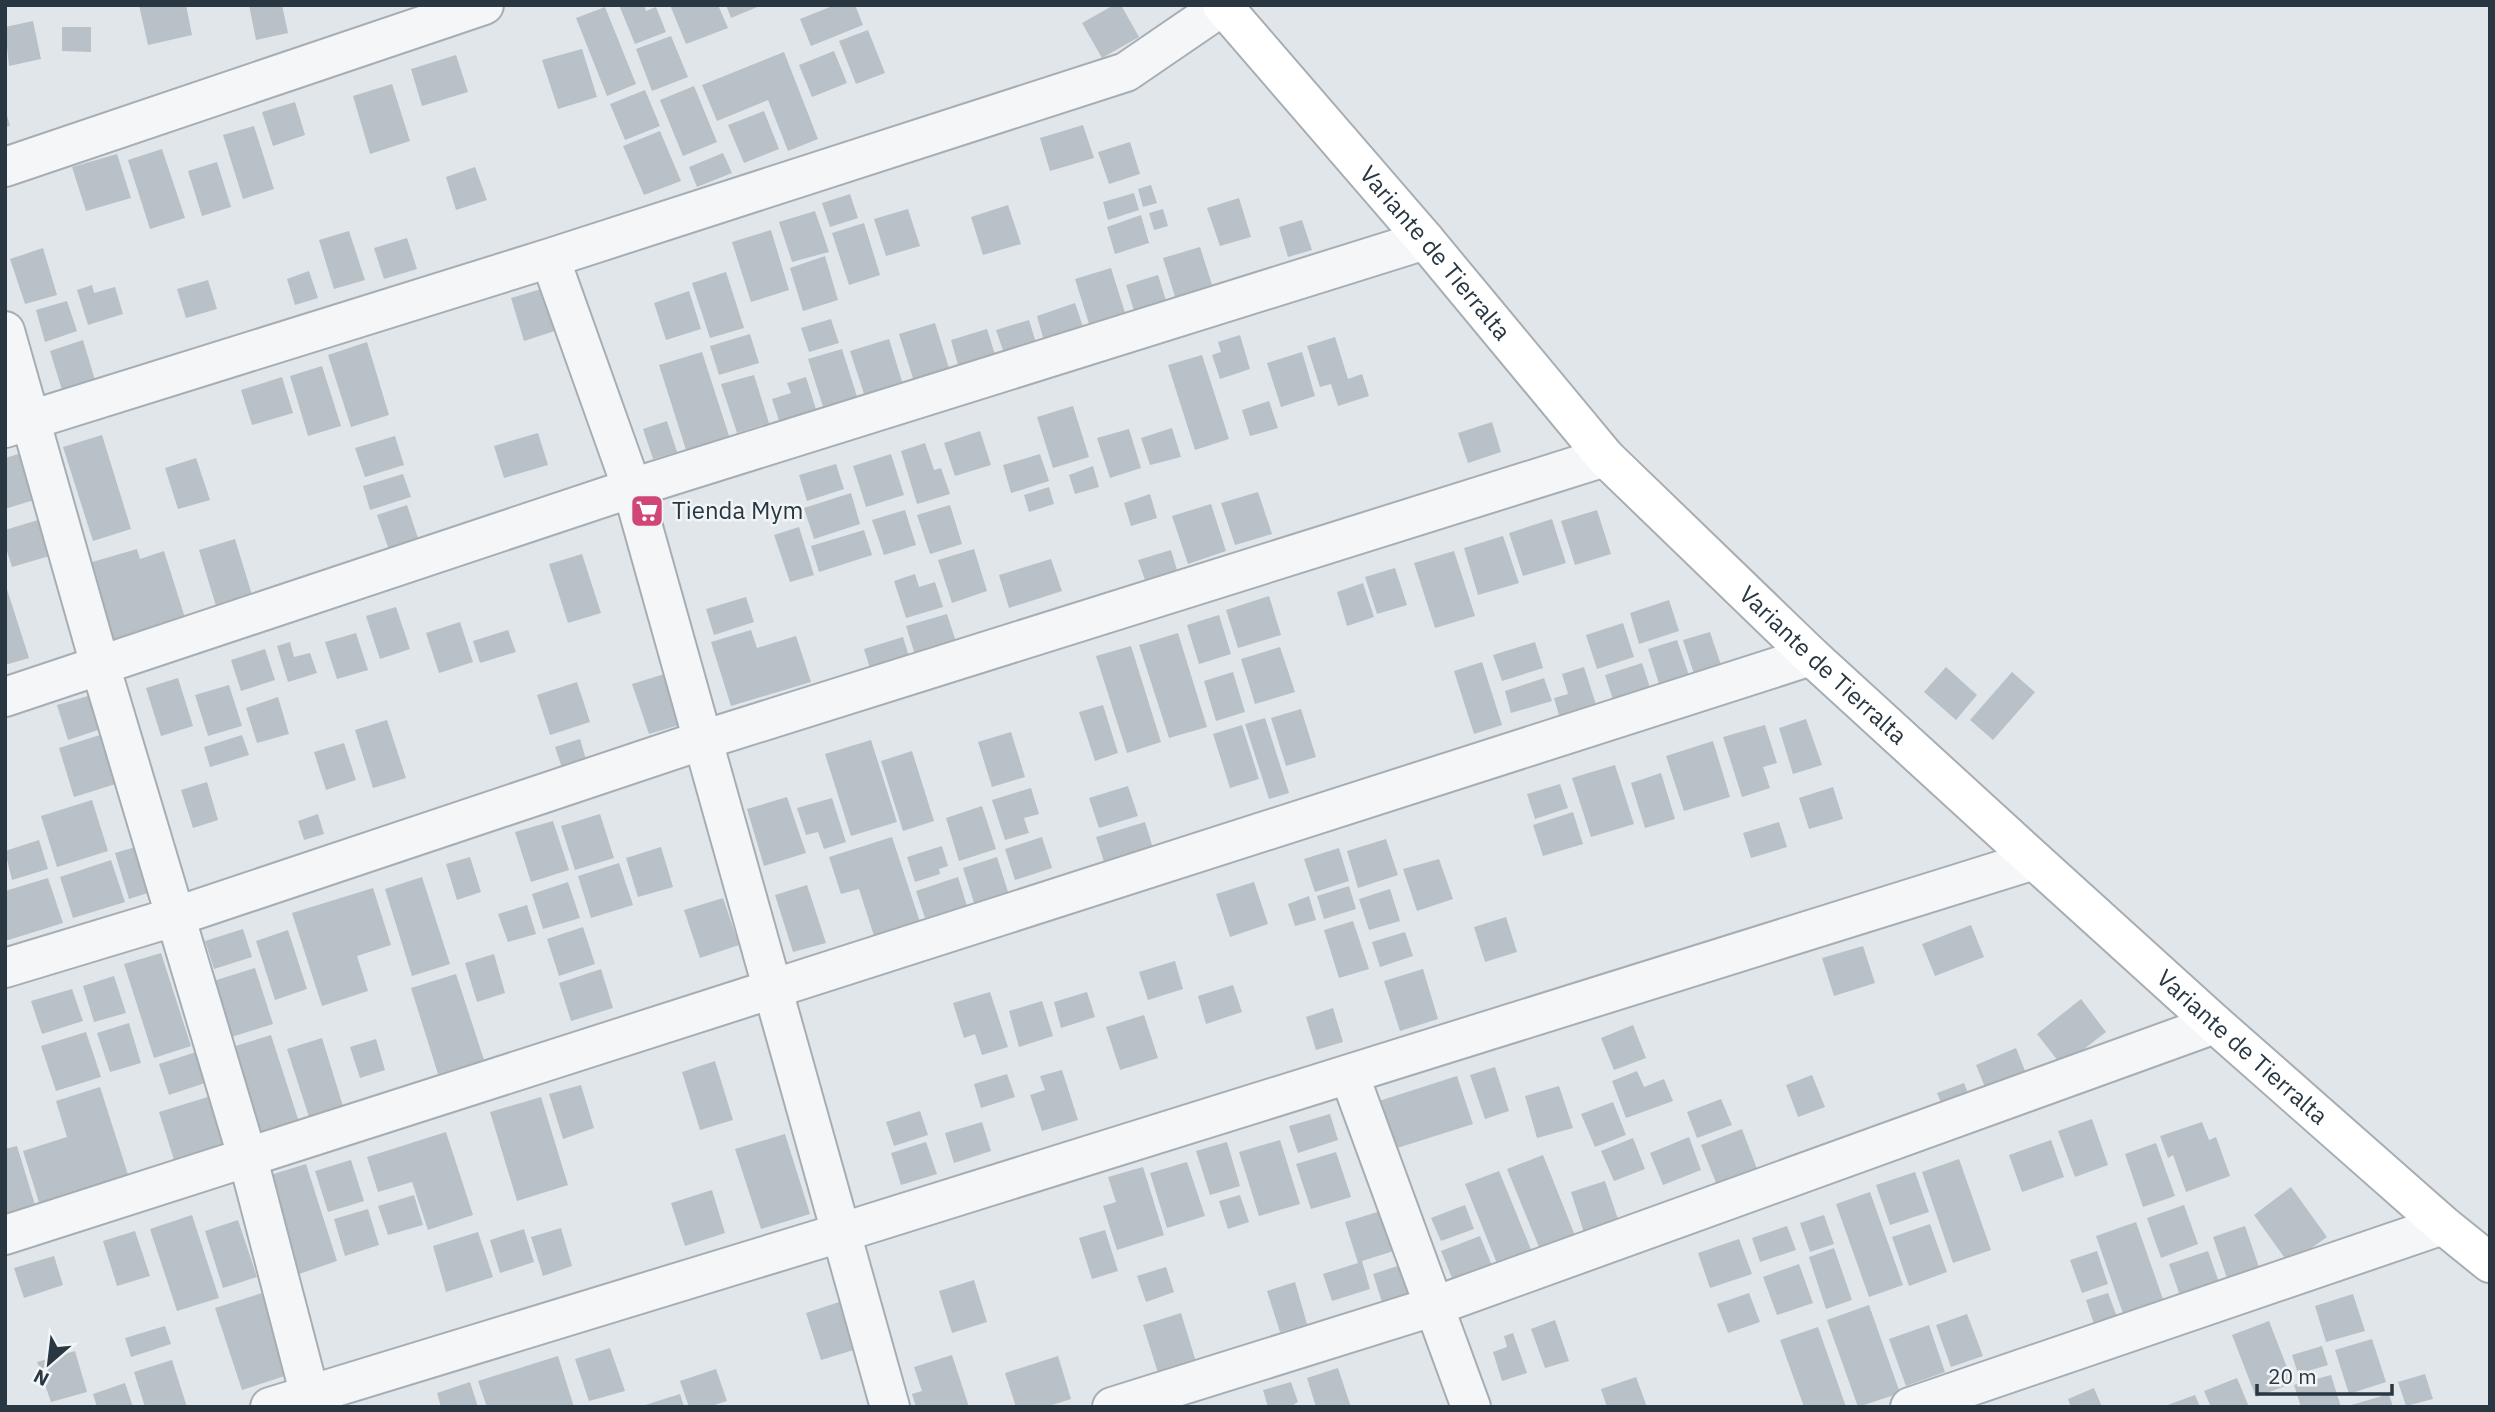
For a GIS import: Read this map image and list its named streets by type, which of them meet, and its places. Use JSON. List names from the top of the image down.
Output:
{
  "streets": {
    "main road": ["Variante de Tierralta"]
  },
  "places": {
    "supermarket": ["Tienda Mym"]
  },
  "scale_bar": "20 m",
  "north": "bottom left"
}
